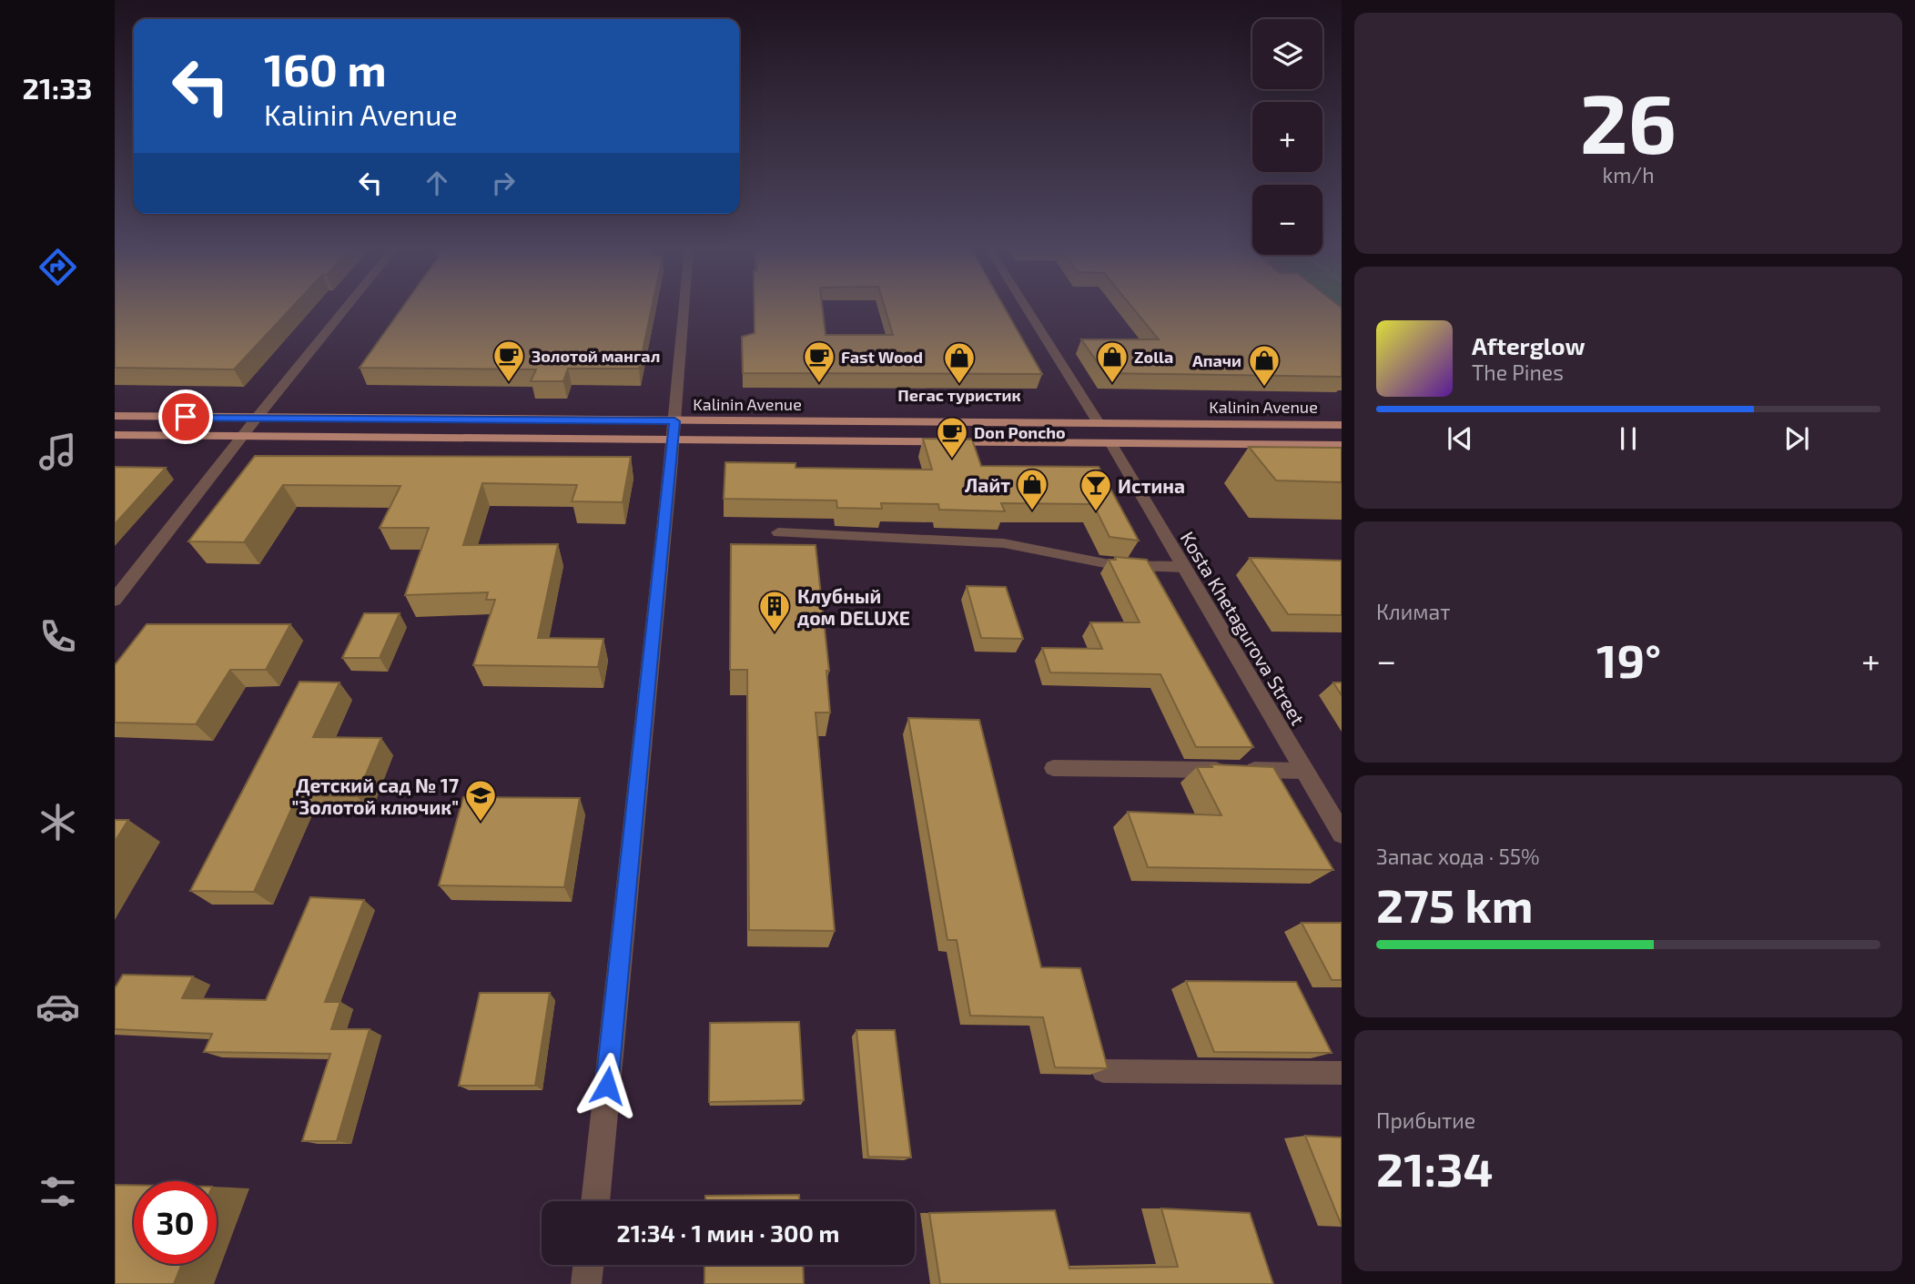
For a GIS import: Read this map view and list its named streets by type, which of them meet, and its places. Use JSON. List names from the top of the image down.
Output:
{
  "streets": {
    "main road": ["Kalinin Avenue"],
    "street": ["Kosta Khetagurova Street"]
  },
  "crossings": [
    ["Kalinin Avenue", "Kosta Khetagurova Street"]
  ],
  "places": {
    "cafe": ["Золотой мангал", "Fast Wood", "Don Poncho"],
    "shop": [
      "Zolla",
      "Пегас туристик",
      "Апачи",
      "Лайт"
    ],
    "bar": ["Истина"],
    "building": ["Клубный дом DELUXE"],
    "school or university": ["Детский сад № 17 \"Золотой ключик\""]
  },
  "page": {
    "tabs": "21:33",
    "tile": [
      ["26", "km/h"],
      "Климат",
      ["Запас хода · 55%", "275 km"],
      ["Прибытие", "21:34"]
    ],
    "map_buttons": ["+", "−"],
    "turn": ["160 m", "Kalinin Avenue"],
    "song": ["Afterglow", "The Pines"],
    "heat": ["−", "19°", "+"],
    "limit": "30",
    "trip": "21:34 · 1 мин · 300 m"
  }
}
